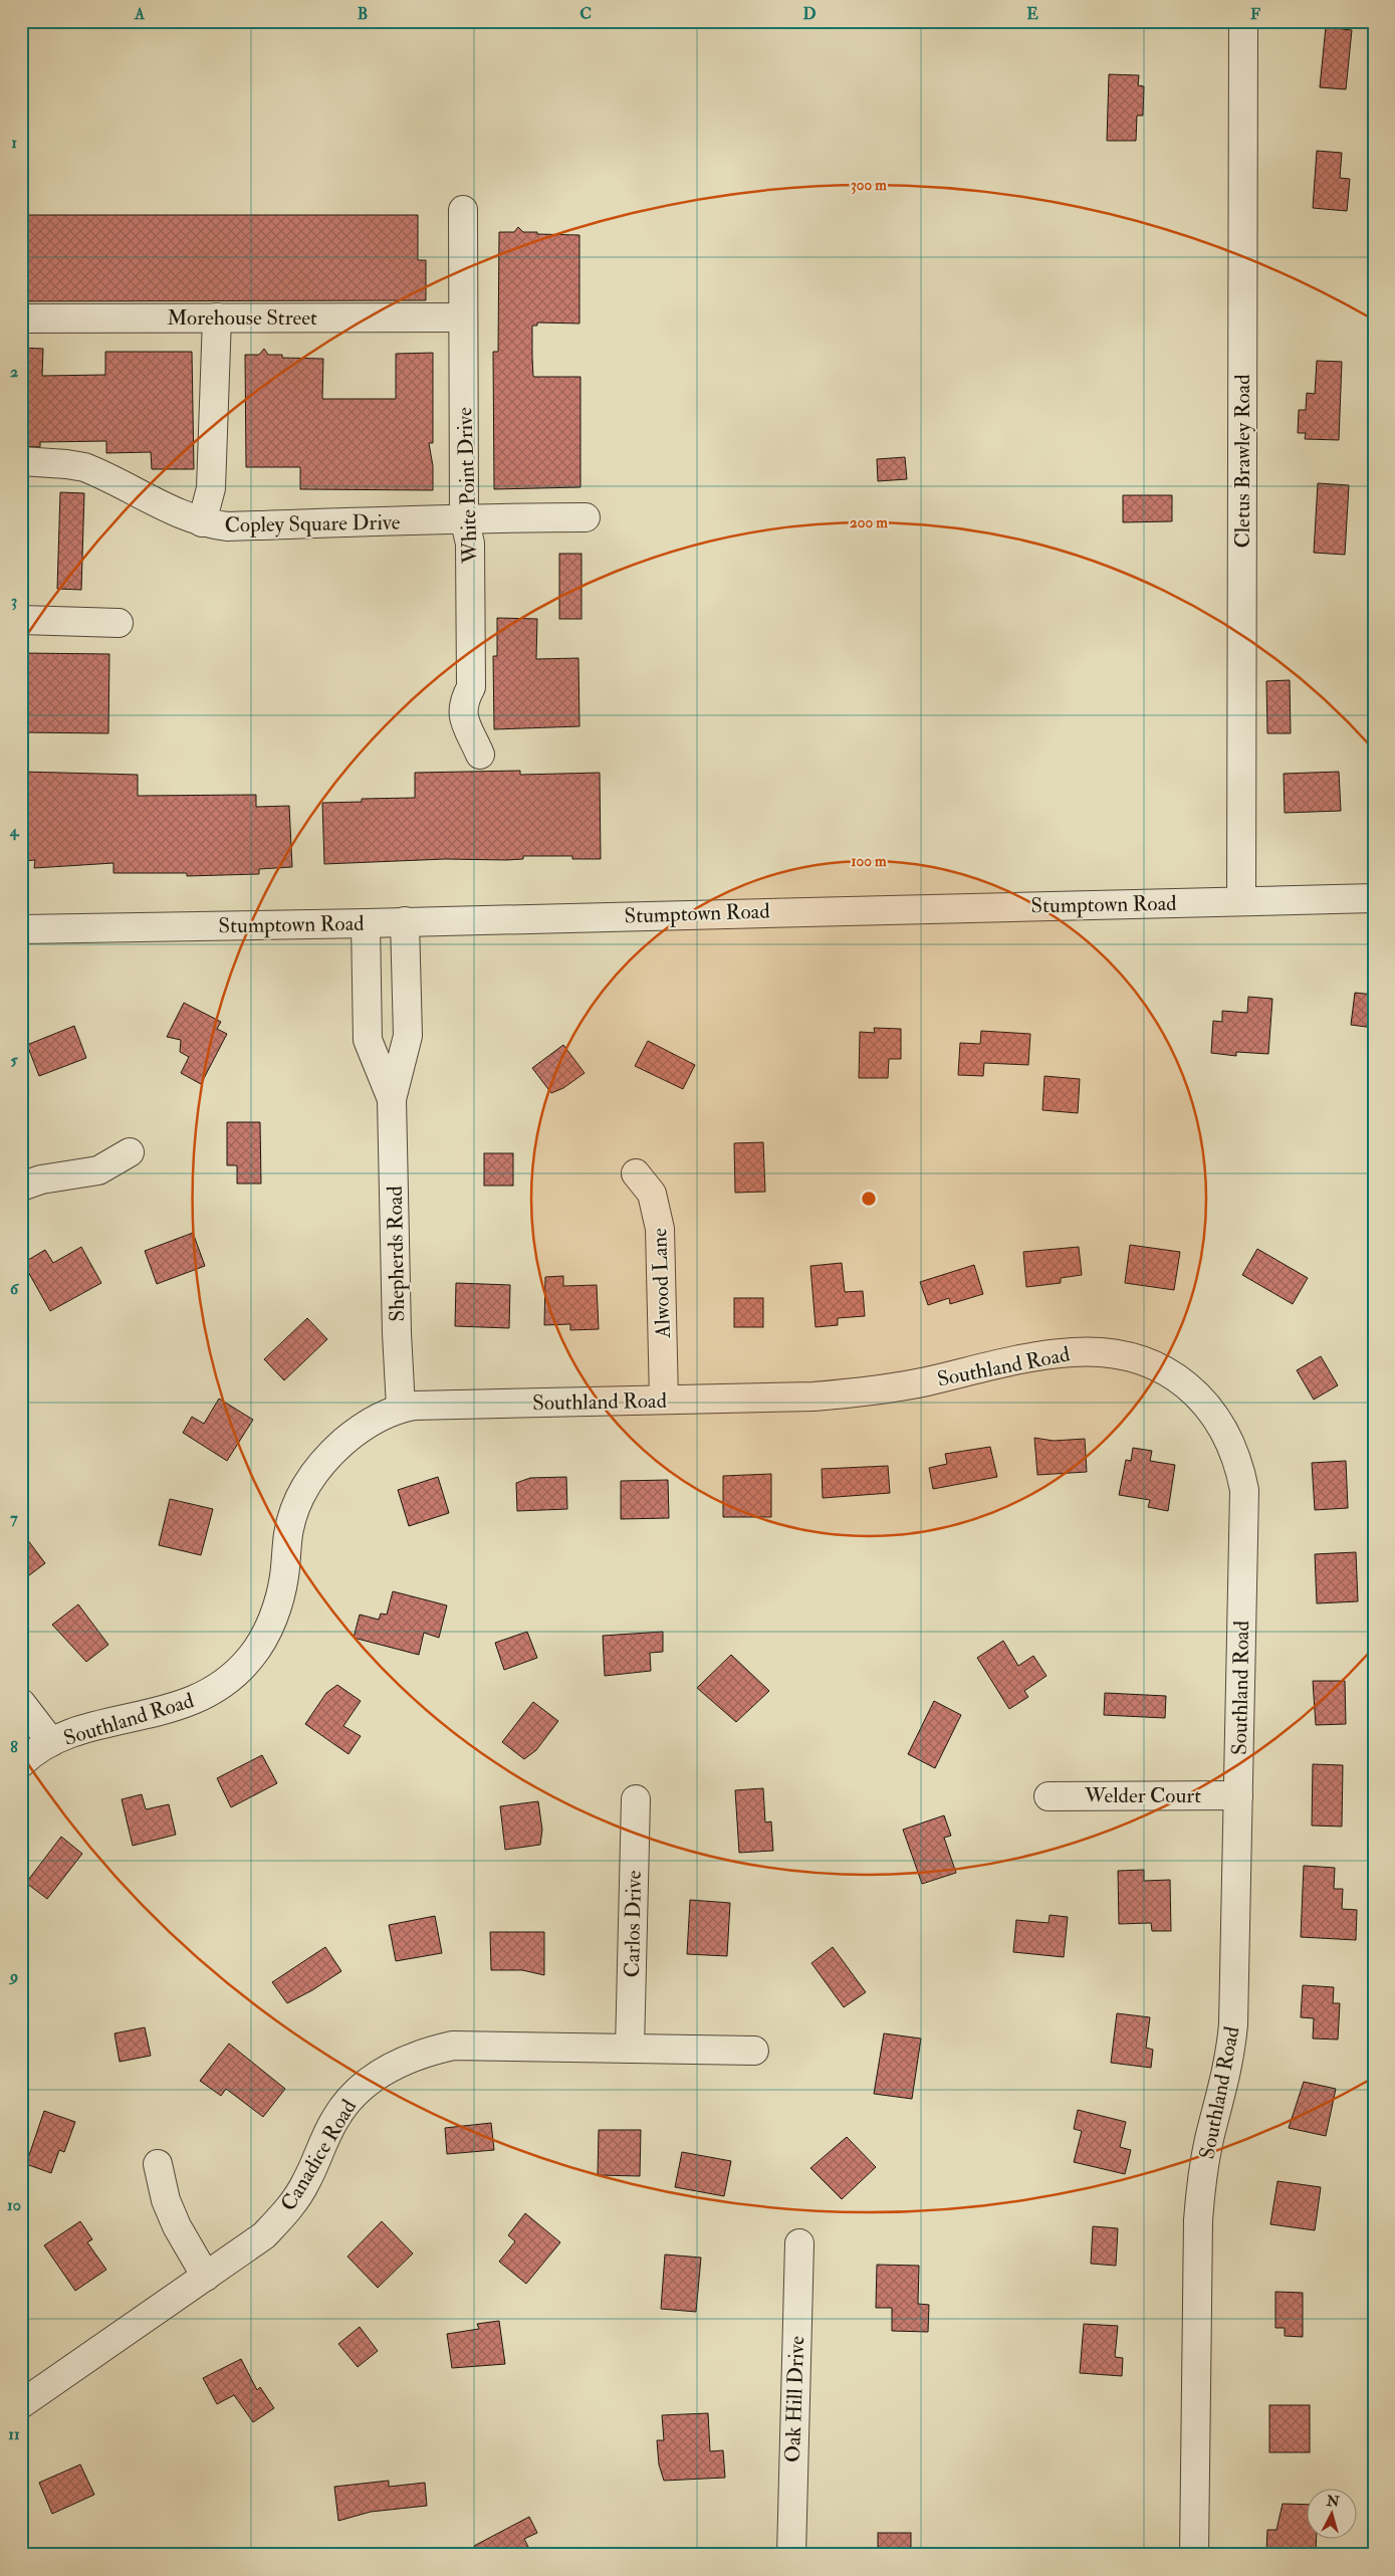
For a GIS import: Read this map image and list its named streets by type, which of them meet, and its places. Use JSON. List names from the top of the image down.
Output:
{
  "streets": {
    "street": [
      "Morehouse Street",
      "Cletus Brawley Road",
      "White Point Drive",
      "Copley Square Drive",
      "Stumptown Road",
      "Shepherds Road",
      "Alwood Lane",
      "Southland Road",
      "Welder Court",
      "Carlos Drive",
      "Canadice Road",
      "Oak Hill Drive"
    ]
  },
  "crossings": [
    ["Morehouse Street", "White Point Drive"],
    ["Cletus Brawley Road", "Stumptown Road"],
    ["White Point Drive", "Copley Square Drive"],
    ["Stumptown Road", "Shepherds Road"],
    ["Shepherds Road", "Southland Road"],
    ["Alwood Lane", "Southland Road"],
    ["Southland Road", "Welder Court"],
    ["Carlos Drive", "Canadice Road"]
  ],
  "north": "top",
  "grid": {
    "columns": [
      "A",
      "B",
      "C",
      "D",
      "E",
      "F"
    ],
    "rows": [
      "1",
      "2",
      "3",
      "4",
      "5",
      "6",
      "7",
      "8",
      "9",
      "10",
      "11"
    ]
  },
  "rings": ["300 m", "200 m", "100 m"]
}
